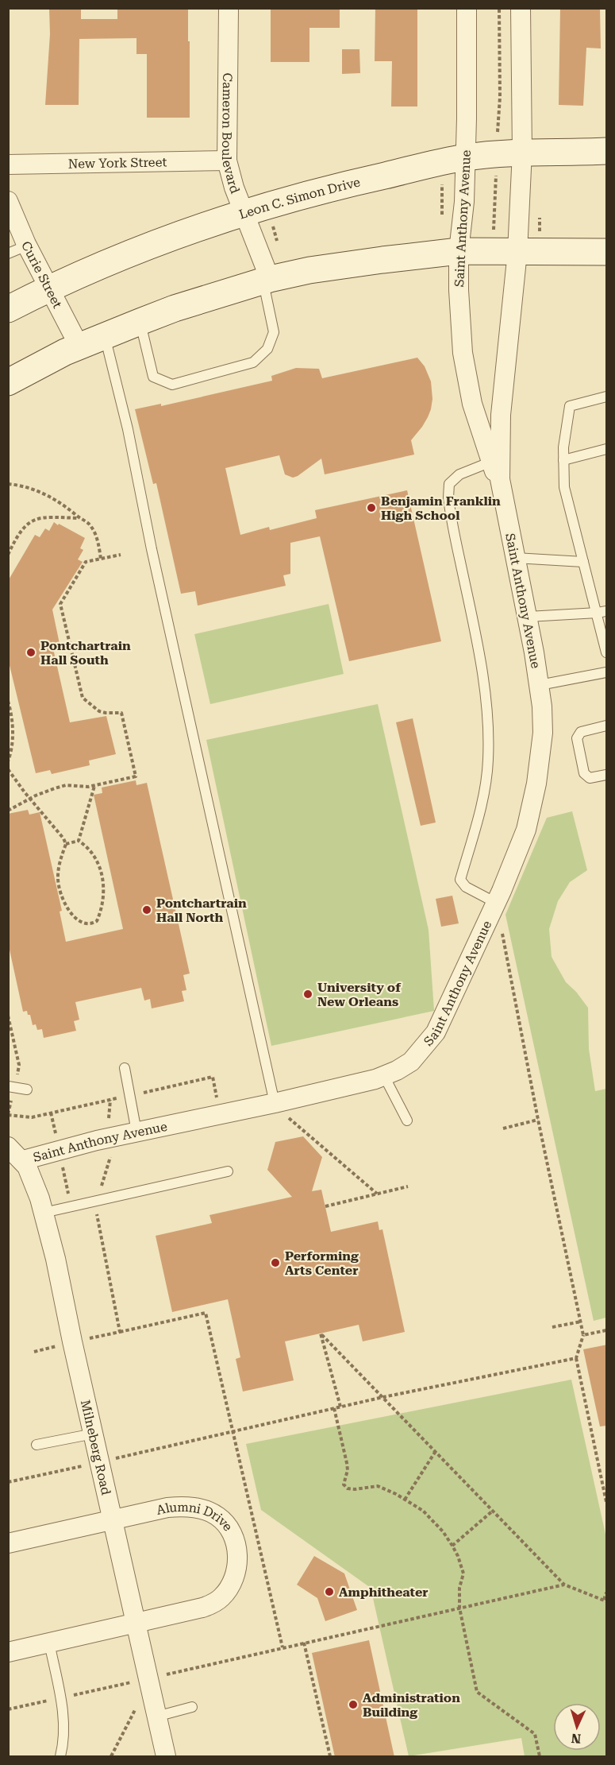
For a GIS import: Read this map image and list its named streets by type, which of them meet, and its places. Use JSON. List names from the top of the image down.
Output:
{
  "streets": {
    "main road": ["Leon C. Simon Drive"],
    "street": [
      "Cameron Boulevard",
      "New York Street",
      "Saint Anthony Avenue",
      "Curie Street",
      "Milneberg Road",
      "Alumni Drive"
    ]
  },
  "crossings": [
    ["Cameron Boulevard", "New York Street"],
    ["Cameron Boulevard", "Leon C. Simon Drive"],
    ["Leon C. Simon Drive", "Saint Anthony Avenue"],
    ["Leon C. Simon Drive", "Curie Street"],
    ["Saint Anthony Avenue", "Milneberg Road"],
    ["Milneberg Road", "Alumni Drive"]
  ],
  "places": [
    "Benjamin Franklin High School",
    "Pontchartrain Hall South",
    "Pontchartrain Hall North",
    "University of New Orleans",
    "Performing Arts Center",
    "Amphitheater",
    "Administration Building"
  ],
  "north": "bottom"
}
